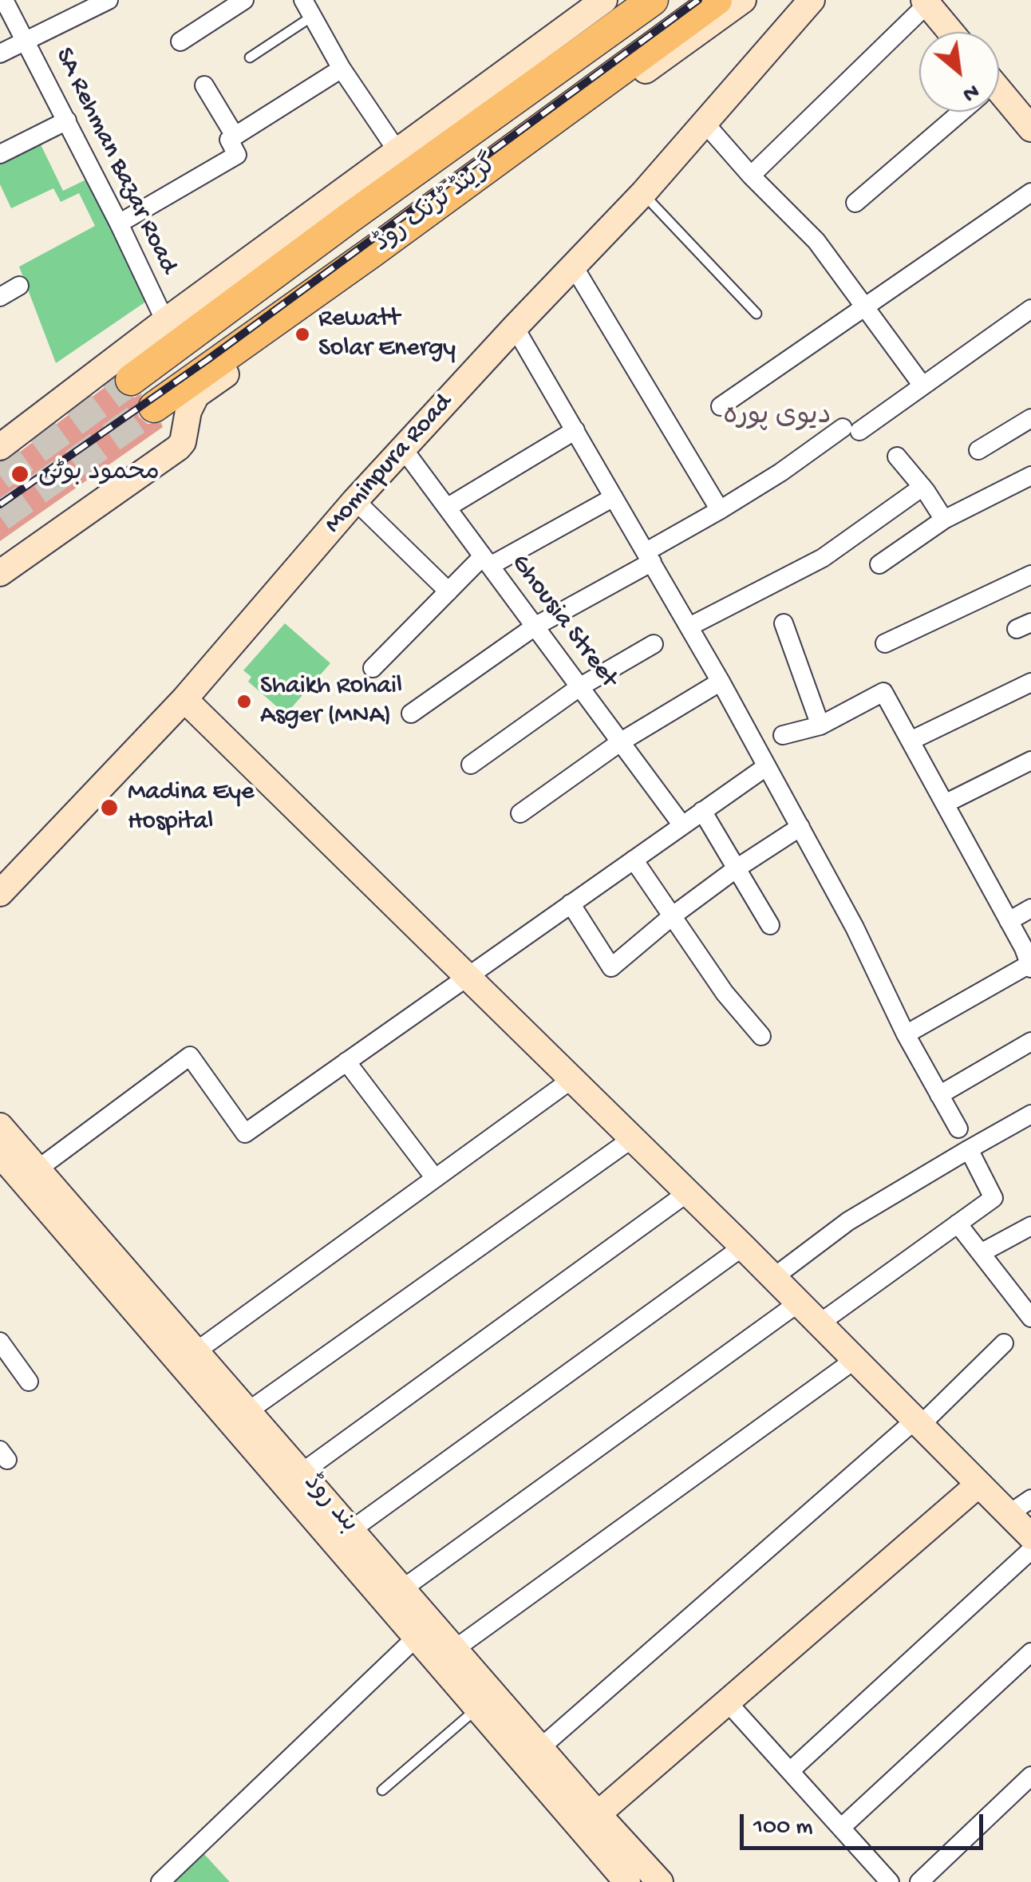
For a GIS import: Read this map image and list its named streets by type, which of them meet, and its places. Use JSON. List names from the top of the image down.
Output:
{
  "streets": {
    "main road": ["گرینڈ ٹرنک روڈ"],
    "street": [
      "SA Rehman Bazar Road",
      "Mominpura Road",
      "Ghousia Street",
      "بند روڈ"
    ]
  },
  "crossings": [
    ["SA Rehman Bazar Road", "گرینڈ ٹرنک روڈ"],
    ["Mominpura Road", "Ghousia Street"]
  ],
  "districts": ["دیوی پورہ"],
  "places": [
    "Rewatt Solar Energy",
    "محمود بوٹی",
    "Shaikh Rohail Asger (MNA)",
    "Madina Eye Hospital"
  ],
  "scale_bar": "100 m",
  "north": "bottom right"
}
